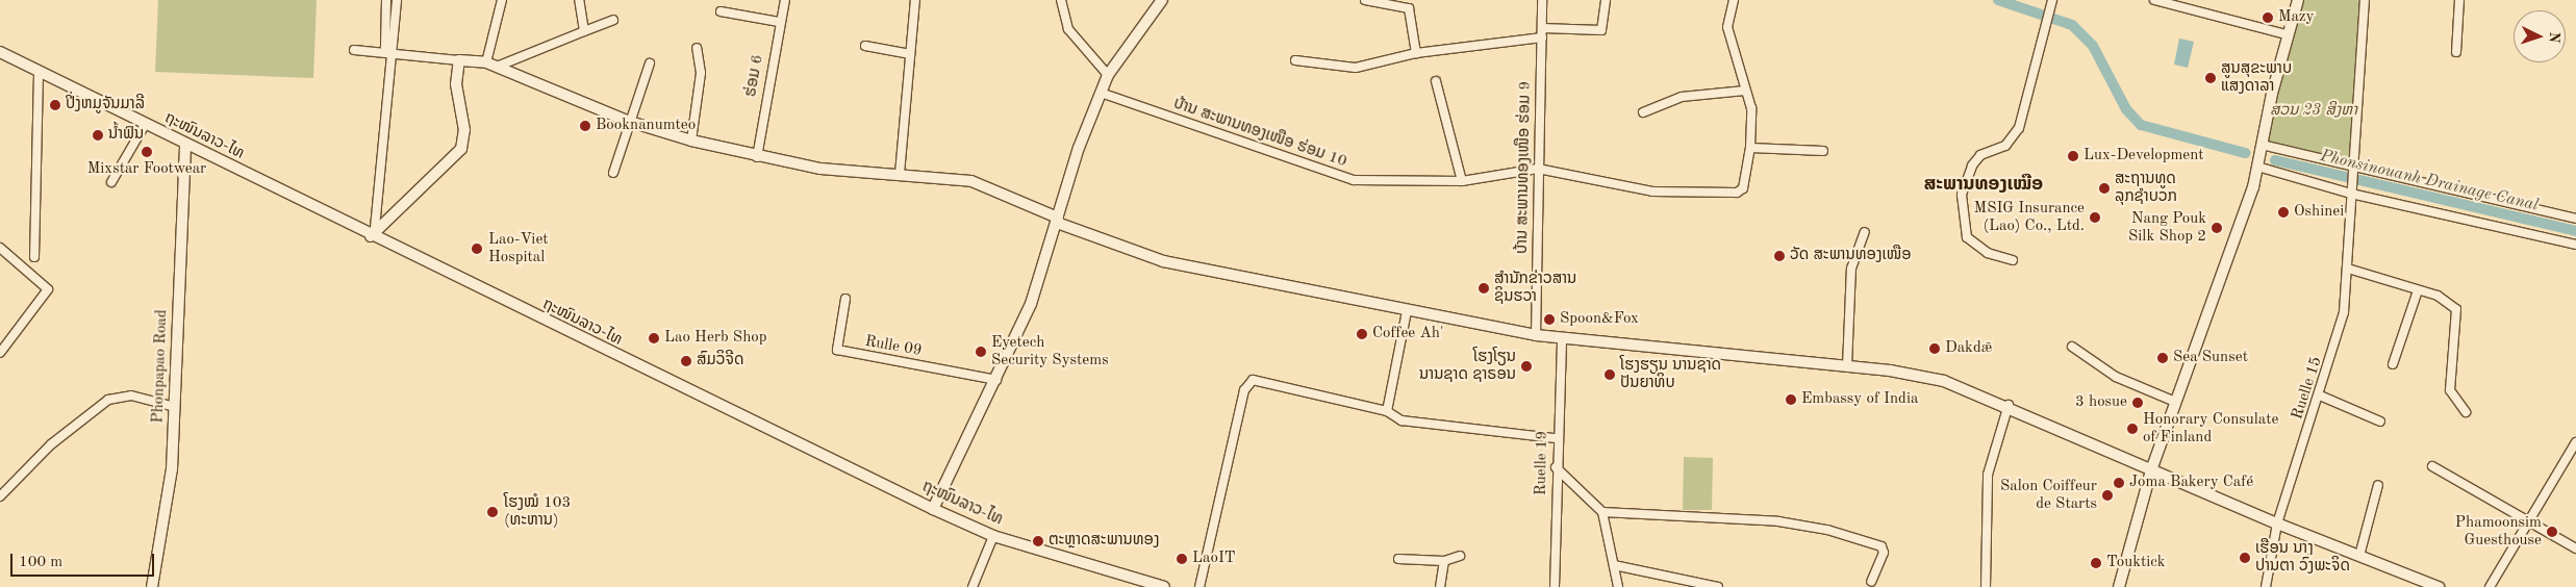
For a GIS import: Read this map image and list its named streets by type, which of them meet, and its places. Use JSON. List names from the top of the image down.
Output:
{
  "streets": {
    "street": [
      "ຮ່ອມ 6",
      "ບ້ານ ສະພານທອງເໜືອ ຮ່ອມ 10",
      "ຖະໜົນລາວ-ໄທ",
      "ບ້ານ ສະພານທອງເໜືອ ຮ່ອມ 9",
      "Rulle 09",
      "Phonpapao Road",
      "Ruelle 15",
      "Ruelle 19"
    ]
  },
  "crossings": [
    ["ບ້ານ ສະພານທອງເໜືອ ຮ່ອມ 10", "ບ້ານ ສະພານທອງເໜືອ ຮ່ອມ 9"],
    ["ຖະໜົນລາວ-ໄທ", "Phonpapao Road"]
  ],
  "districts": ["ສະພານທອງເໝືອ"],
  "water": ["Phonsinouanh Drainage Canal"],
  "parks": ["ສວນ 23 ສິງຫາ"],
  "places": [
    "Mazy",
    "ສູນສຸຂະພາບ ແສງດາລາ",
    "ປີ່ງຫມູຈັນມາລີ",
    "Booknanumteo",
    "ນ້ຳຟົນ",
    "Mixstar Footwear",
    "Lux-Development",
    "ສະຖານທູດ ລຸກຊຳບວກ",
    "Oshinei",
    "MSIG Insurance (Lao) Co., Ltd.",
    "Nang Pouk Silk Shop 2",
    "Lao-Viet Hospital",
    "ວັດ ສະພານທອງເໜືອ",
    "ສຳນັກຂ່າວສານ ຊິນຮວາ",
    "Spoon&Fox",
    "Coffee Ah'",
    "Lao Herb Shop",
    "Dakdǣ",
    "Eyetech Security Systems",
    "Sea Sunset",
    "ສົມວິຈີດ",
    "ໂຮງໂຽນ ນານຊາດ ຊາຣອນ",
    "ໂຮງຮຽນ ນານຊາດ ປັນຍາທິບ",
    "Embassy of India",
    "3 hosue",
    "Honorary Consulate of Finland",
    "Joma Bakery Café",
    "Salon Coiffeur de Starts",
    "ໂຮງໝໍ 103 (ທະຫານ)",
    "Phamoonsim Guesthouse",
    "ຕະຫຼາດສະພານທອງ",
    "ເຮືອນ ນາງ ປານຕາ ວົງພະຈິດ",
    "LaoIT",
    "Touktick"
  ],
  "scale_bar": "100 m",
  "north": "right"
}
